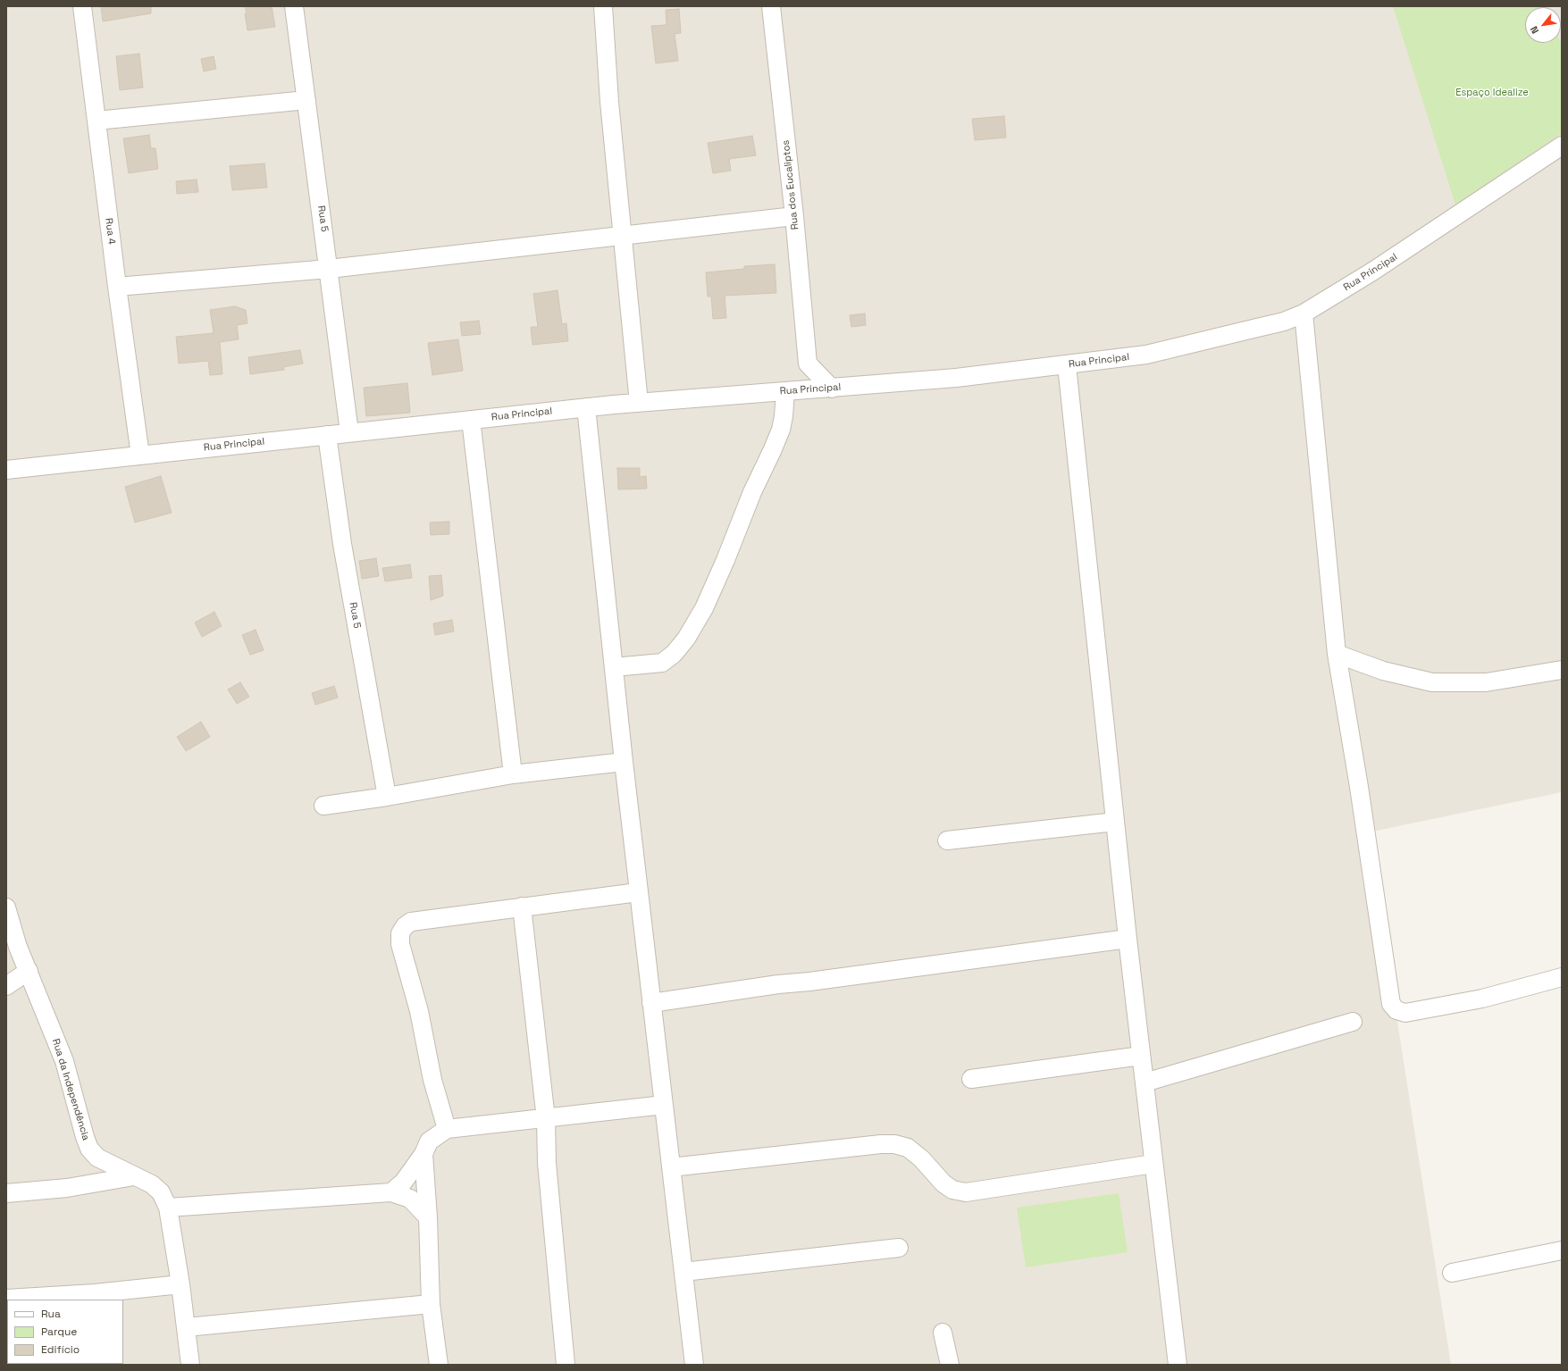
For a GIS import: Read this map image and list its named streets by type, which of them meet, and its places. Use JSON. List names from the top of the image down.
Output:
{
  "streets": {
    "street": [
      "Rua dos Eucaliptos",
      "Rua 5",
      "Rua 4",
      "Rua Principal",
      "Rua da Independência"
    ]
  },
  "crossings": [
    ["Rua 5", "Rua Principal"],
    ["Rua 4", "Rua Principal"]
  ],
  "parks": ["Espaço Idealize"],
  "legend": ["Rua", "Parque", "Edifício"],
  "north": "bottom left"
}
